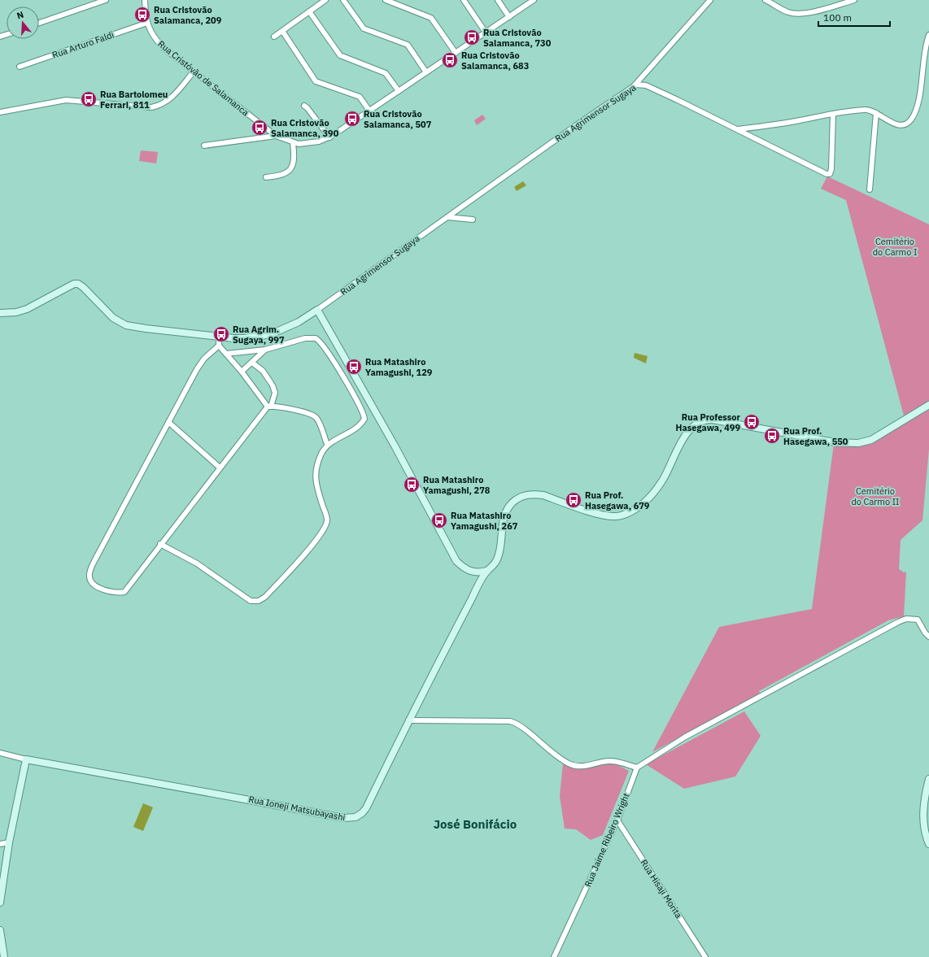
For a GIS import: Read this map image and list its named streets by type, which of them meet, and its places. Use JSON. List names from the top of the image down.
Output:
{
  "streets": {
    "main road": ["Rua Agrimensor Sugaya", "Rua Ioneji Matsubayashi"],
    "street": [
      "Rua Arturo Faldi",
      "Rua Cristóvão de Salamanca",
      "Rua Jaime Ribeiro Wright",
      "Rua Hisaji Morita"
    ]
  },
  "crossings": [
    ["Rua Arturo Faldi", "Rua Cristóvão de Salamanca"],
    ["Rua Jaime Ribeiro Wright", "Rua Hisaji Morita"]
  ],
  "districts": ["José Bonifácio"],
  "parks": ["Cemitério do Carmo I", "Cemitério do Carmo II"],
  "places": {
    "bus stop": [
      "Rua Cristovão Salamanca, 209",
      "Rua Cristovão Salamanca, 730",
      "Rua Cristovão Salamanca, 683",
      "Rua Bartolomeu Ferrari, 811",
      "Rua Cristovão Salamanca, 507",
      "Rua Cristovão Salamanca, 390",
      "Rua Agrim. Sugaya, 997",
      "Rua Matashiro Yamagushi, 129",
      "Rua Professor Hasegawa, 499",
      "Rua Prof. Hasegawa, 550",
      "Rua Matashiro Yamagushi, 278",
      "Rua Prof. Hasegawa, 679",
      "Rua Matashiro Yamagushi, 267"
    ]
  },
  "scale_bar": "100 m",
  "north": "top"
}
